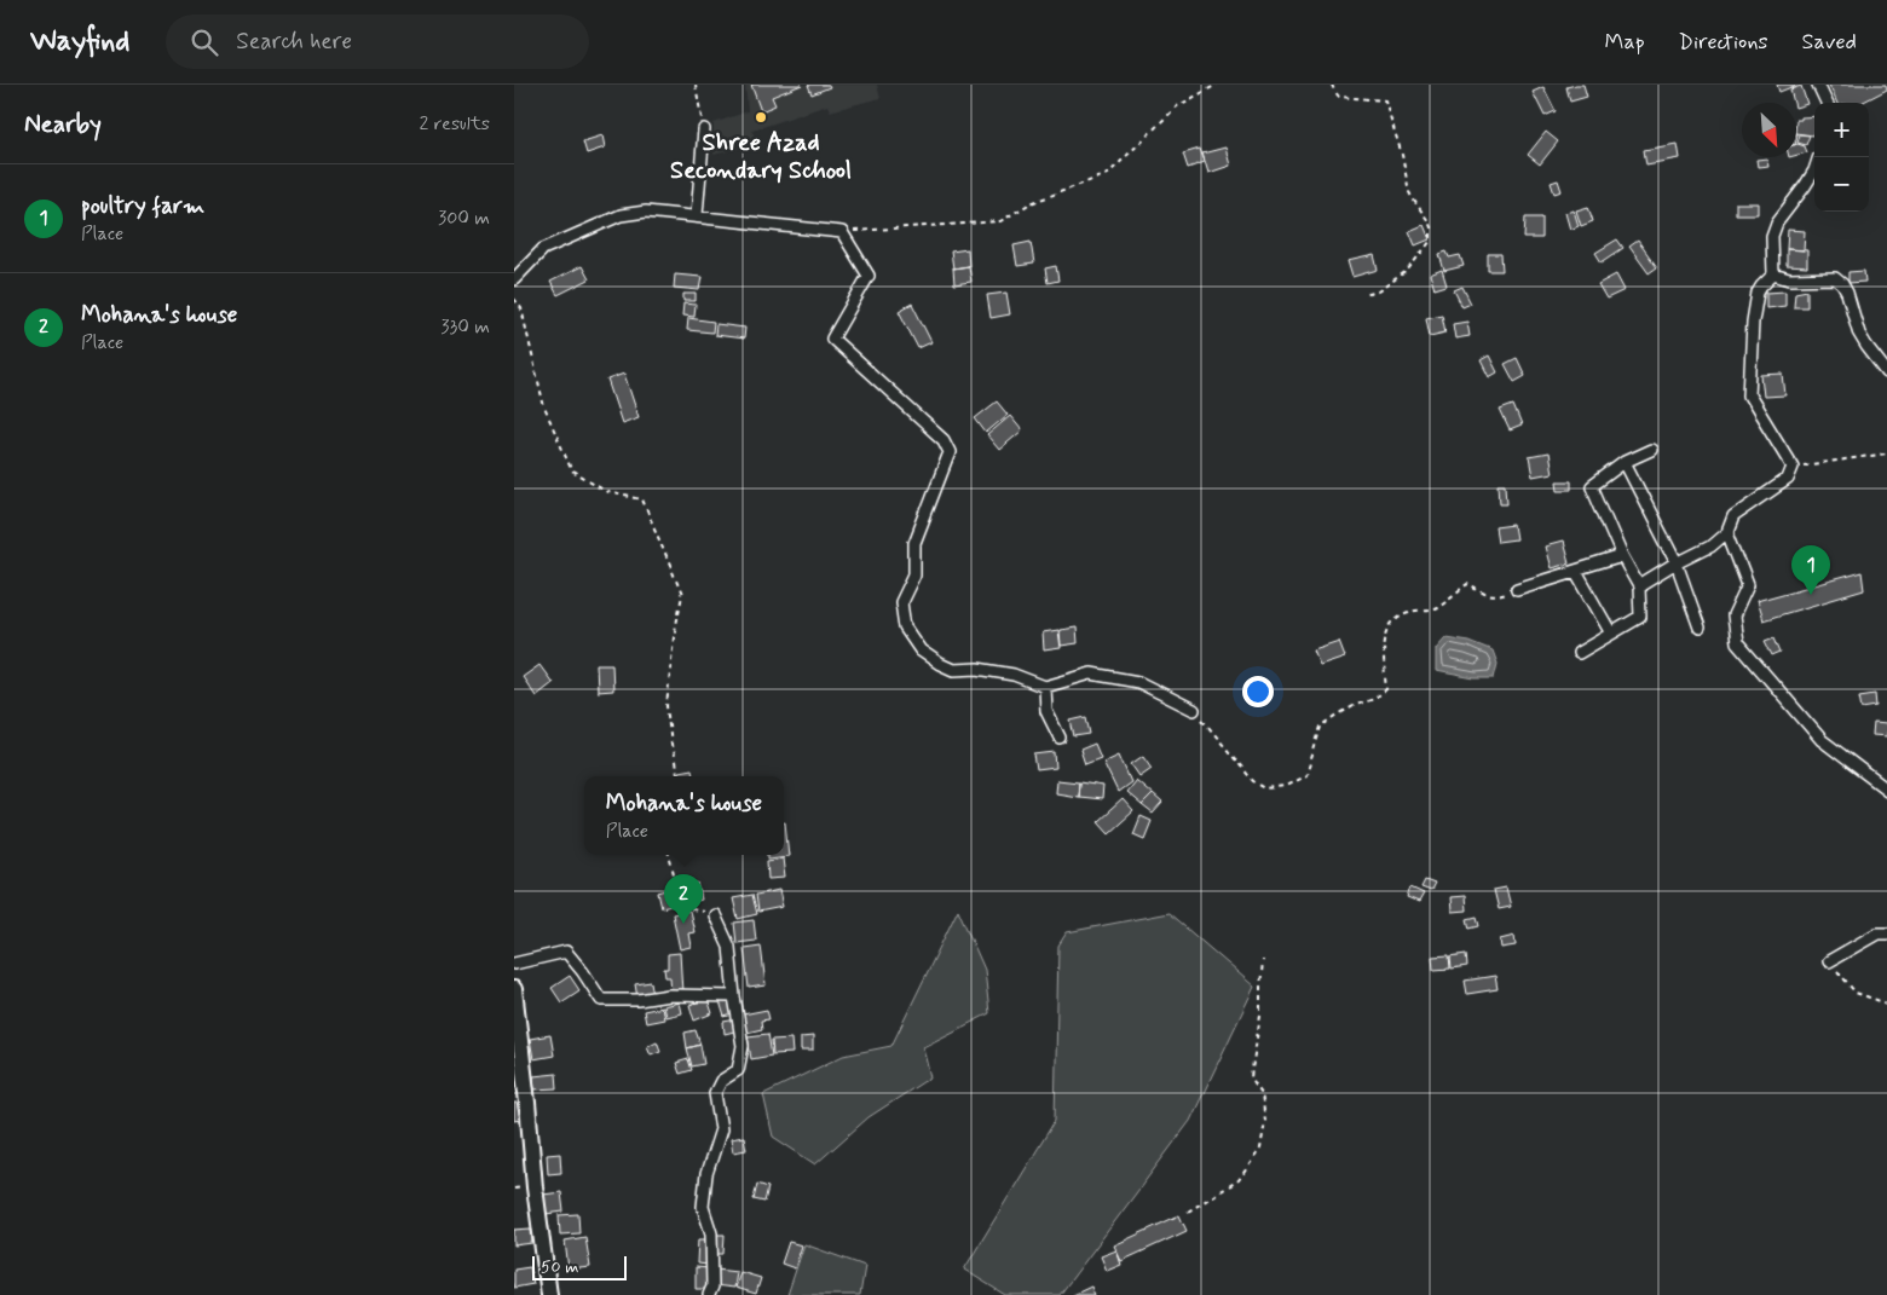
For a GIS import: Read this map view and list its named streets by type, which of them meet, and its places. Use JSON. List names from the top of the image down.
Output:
{
  "places": ["Shree Azad Secondary School"],
  "scale_bar": "50 m",
  "north": "bottom right",
  "page": {
    "header": "Wayfind",
    "search": "Search here",
    "nav": ["Map", "Directions", "Saved"],
    "heading": ["Nearby", "2 results"],
    "map_buttons": ["+", "−"],
    "list": [
      {
        "mark": "1",
        "name": "poultry farm",
        "note": "Place",
        "value": "300 m"
      },
      {
        "mark": "2",
        "name": "Mohana's house",
        "note": "Place",
        "value": "330 m"
      }
    ],
    "pins": ["1", "2"],
    "popup": ["Mohana's house", "Place"],
    "scale": "50 m"
  }
}
